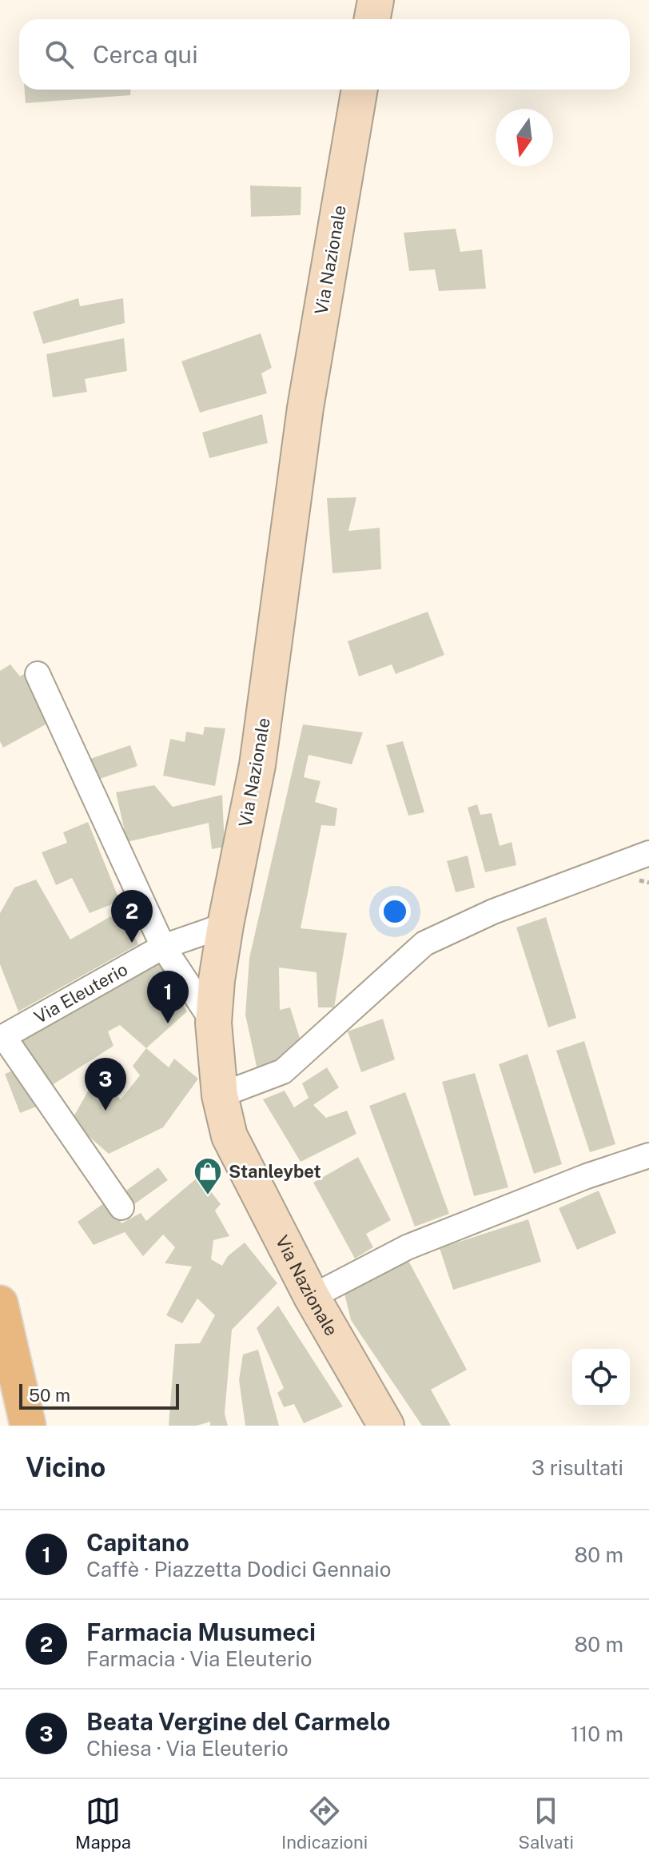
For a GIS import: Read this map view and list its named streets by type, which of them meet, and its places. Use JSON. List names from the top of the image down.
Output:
{
  "streets": {
    "main road": ["Via Nazionale"],
    "street": ["Via Eleuterio"]
  },
  "crossings": [
    ["Via Nazionale", "Via Eleuterio"]
  ],
  "places": {
    "shop": ["Stanleybet"]
  },
  "scale_bar": "50 m",
  "north": "bottom",
  "page": {
    "search": "Cerca qui",
    "pins": ["2", "1", "3"],
    "scale": "50 m",
    "heading": ["Vicino", "3 risultati"],
    "list": [
      {
        "mark": "1",
        "name": "Capitano",
        "note": "Caffè · Piazzetta Dodici Gennaio",
        "value": "80 m"
      },
      {
        "mark": "2",
        "name": "Farmacia Musumeci",
        "note": "Farmacia · Via Eleuterio",
        "value": "80 m"
      },
      {
        "mark": "3",
        "name": "Beata Vergine del Carmelo",
        "note": "Chiesa · Via Eleuterio",
        "value": "110 m"
      }
    ],
    "nav": ["Mappa", "Indicazioni", "Salvati"]
  }
}
